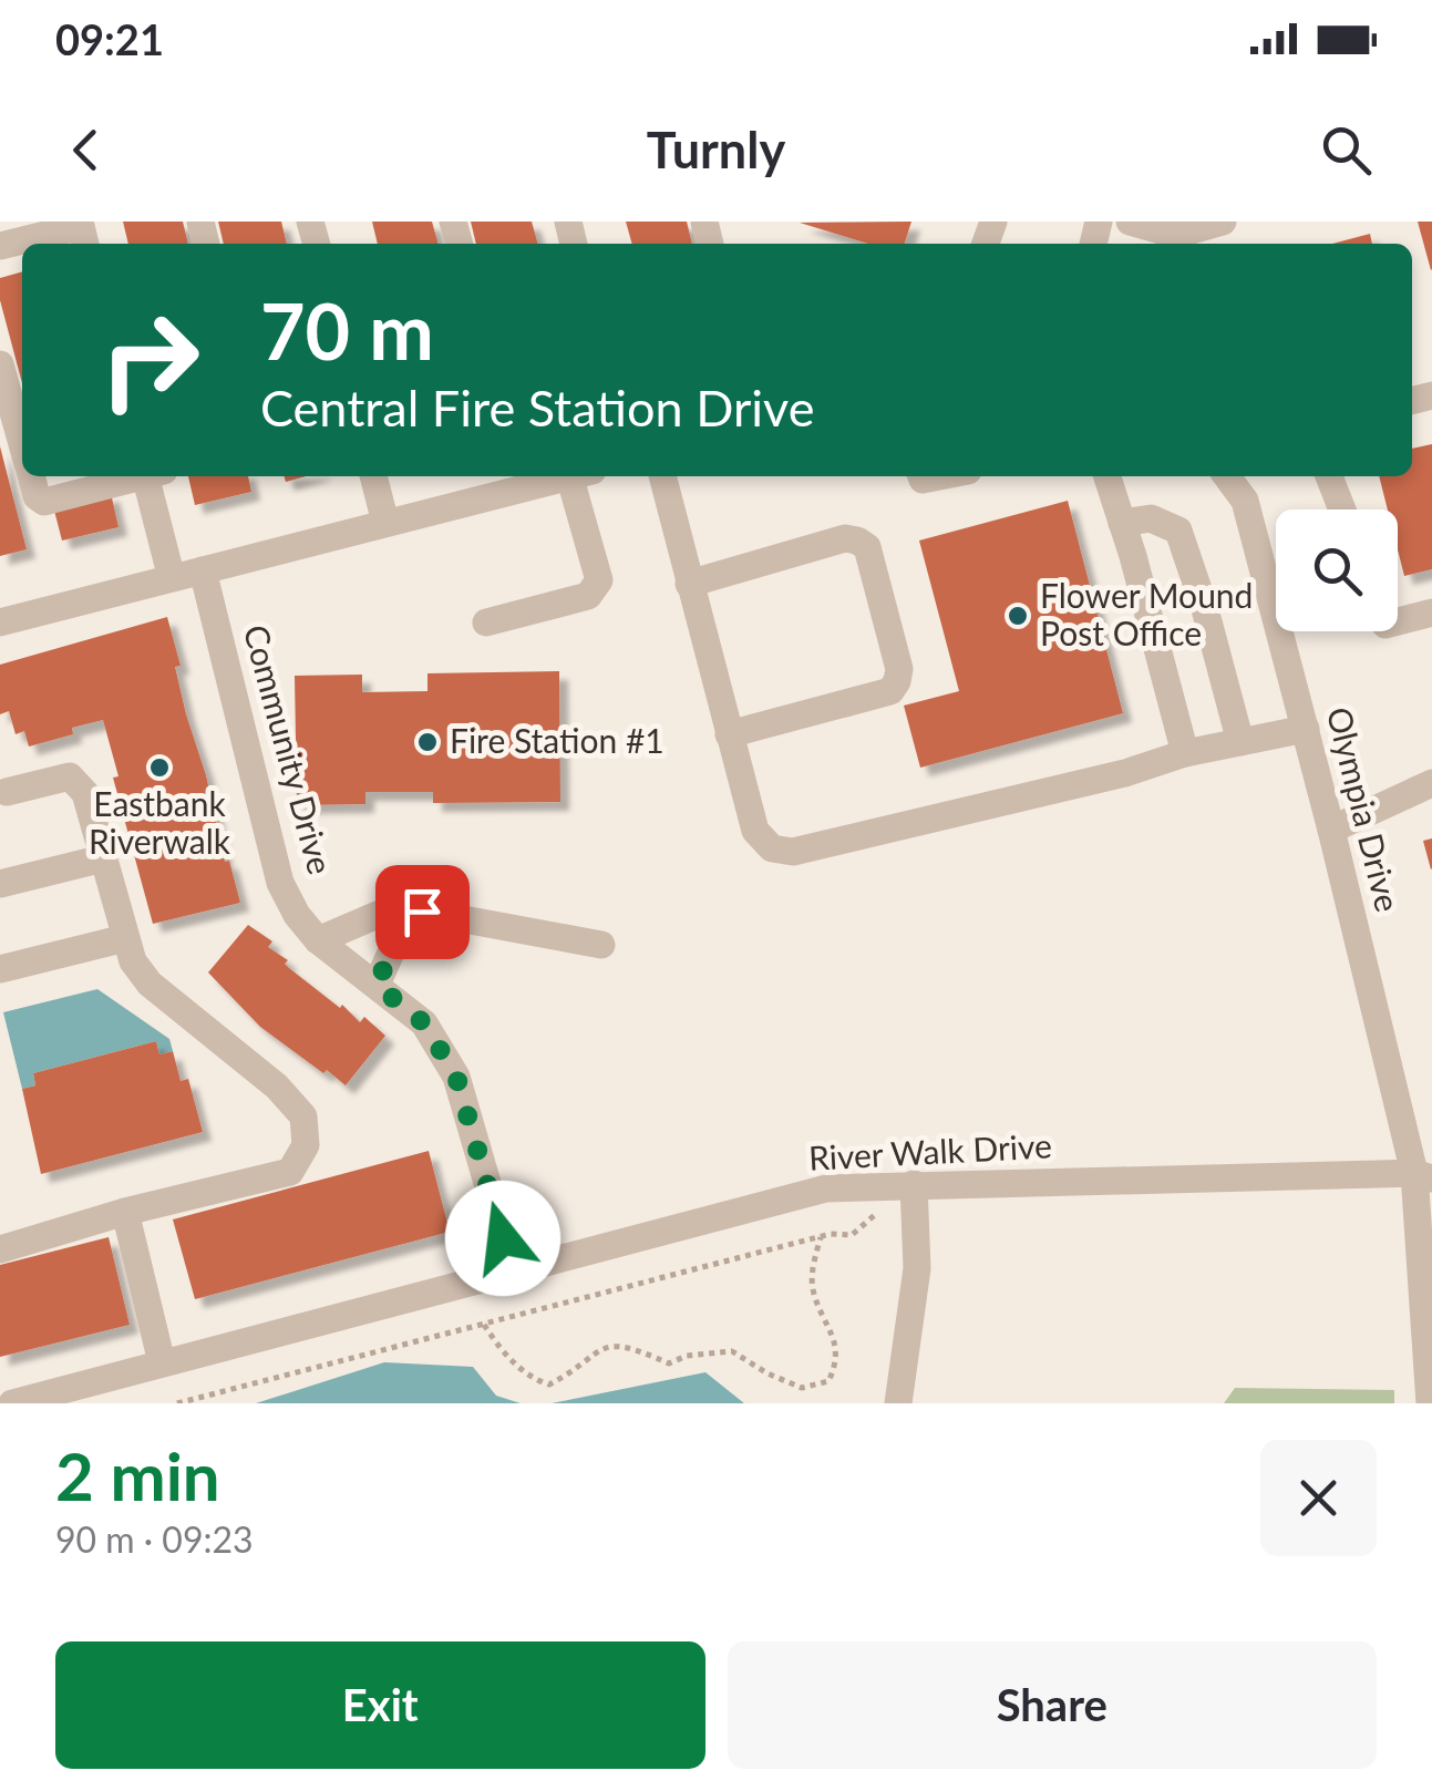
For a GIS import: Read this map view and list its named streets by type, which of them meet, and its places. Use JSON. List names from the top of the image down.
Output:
{
  "streets": {
    "street": ["Community Drive", "Olympia Drive", "River Walk Drive"]
  },
  "crossings": [
    ["Community Drive", "River Walk Drive"],
    ["Olympia Drive", "River Walk Drive"]
  ],
  "places": ["Flower Mound Post Office", "Fire Station #1", "Eastbank Riverwalk"],
  "page": {
    "status": "09:21",
    "header": "Turnly",
    "turn": ["70 m", "Central Fire Station Drive"],
    "heading": ["2 min", "90 m · 09:23"],
    "buttons": ["Exit", "Share"]
  }
}
